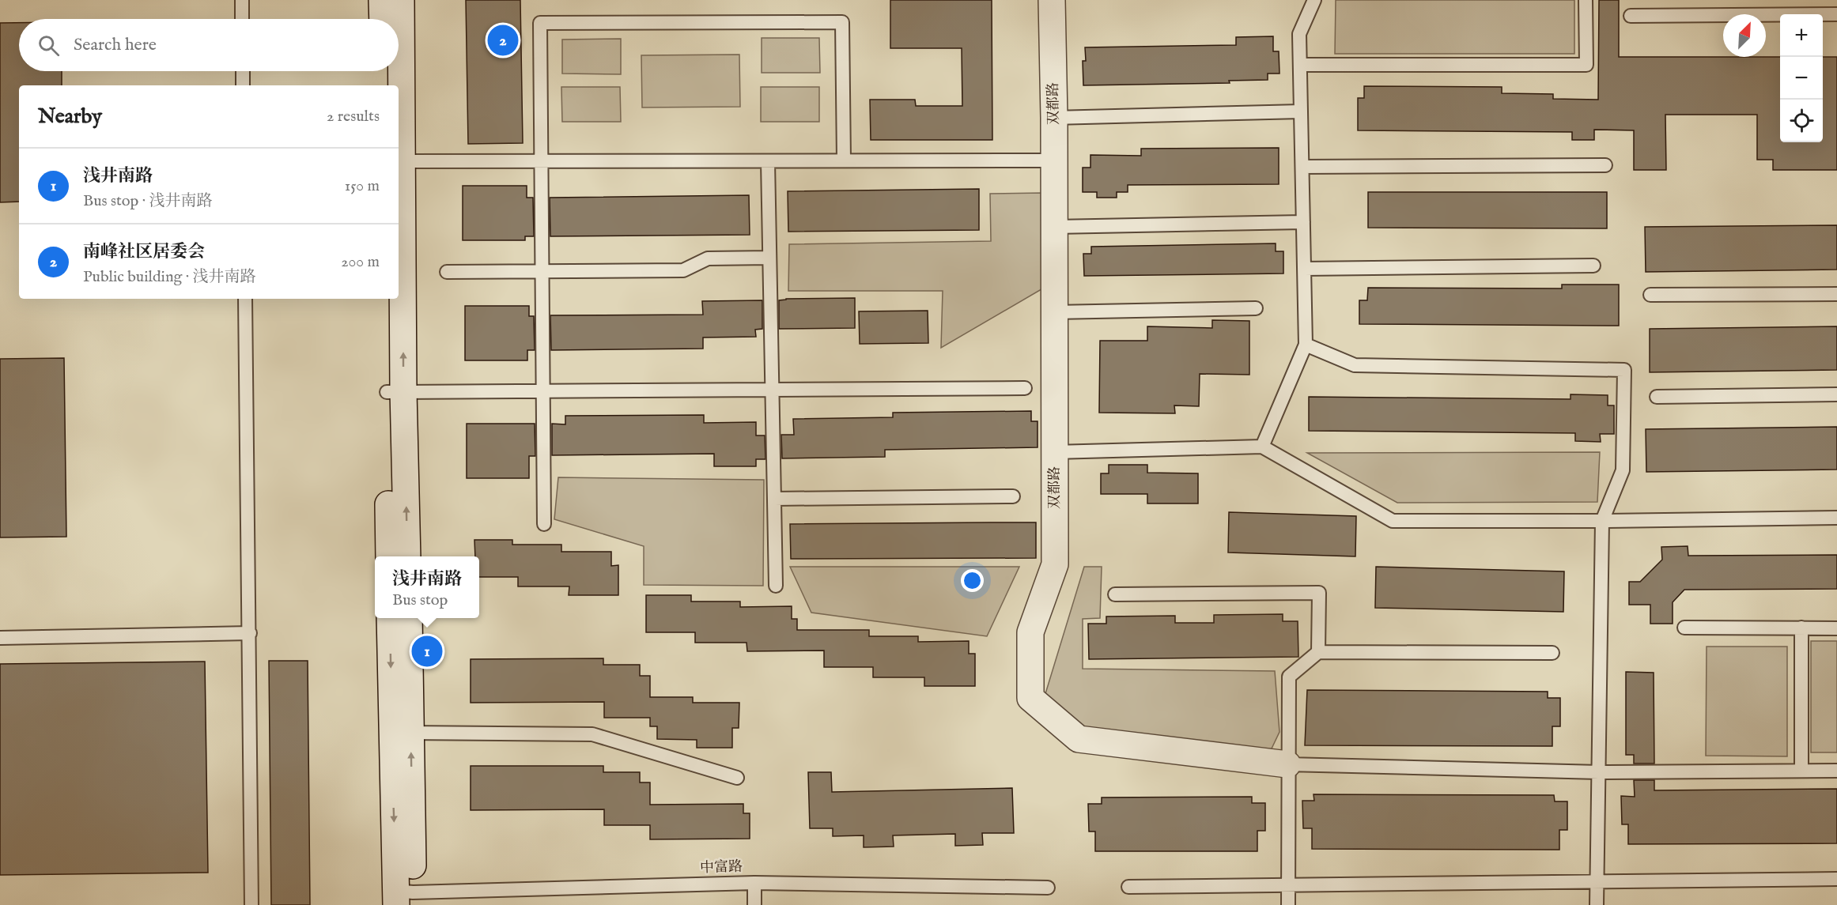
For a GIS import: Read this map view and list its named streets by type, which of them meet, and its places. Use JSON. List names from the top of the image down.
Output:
{
  "streets": {
    "street": ["双都路"],
    "lane": ["中富路"]
  },
  "north": "top right",
  "page": {
    "map_buttons": ["+", "−"],
    "search": "Search here",
    "pins": ["2", "1"],
    "heading": ["Nearby", "2 results"],
    "list": [
      {
        "mark": "1",
        "name": "浅井南路",
        "note": "Bus stop · 浅井南路",
        "value": "150 m"
      },
      {
        "mark": "2",
        "name": "南峰社区居委会",
        "note": "Public building · 浅井南路",
        "value": "200 m"
      }
    ],
    "popup": ["浅井南路", "Bus stop"]
  }
}
